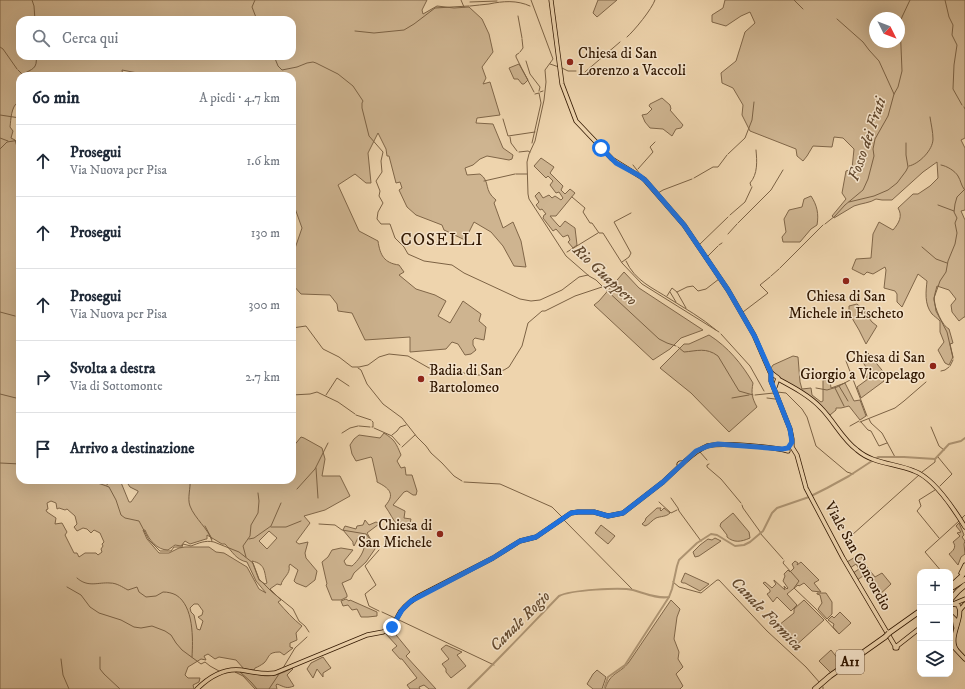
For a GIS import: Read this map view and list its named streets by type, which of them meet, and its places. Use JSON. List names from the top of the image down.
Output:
{
  "streets": {
    "highway": ["A11"],
    "main road": ["Viale San Concordio"]
  },
  "districts": ["COSELLI"],
  "water": [
    "Fosso dei Frati",
    "Rio Guappero",
    "Canale Formica",
    "Canale Rogio"
  ],
  "places": [
    "Chiesa di San Lorenzo a Vaccoli",
    "Chiesa di San Michele in Escheto",
    "Chiesa di San Giorgio a Vicopelago",
    "Badia di San Bartolomeo",
    "Chiesa di San Michele"
  ],
  "north": "bottom right",
  "page": {
    "search": "Cerca qui",
    "heading": ["60 min", "A piedi · 4.7 km"],
    "list": [
      ["Prosegui", "Via Nuova per Pisa", "1.6 km"],
      ["Prosegui", "130 m"],
      ["Prosegui", "Via Nuova per Pisa", "300 m"],
      ["Svolta a destra", "Via di Sottomonte", "2.7 km"],
      "Arrivo a destinazione"
    ],
    "map_buttons": ["+", "−"]
  }
}
